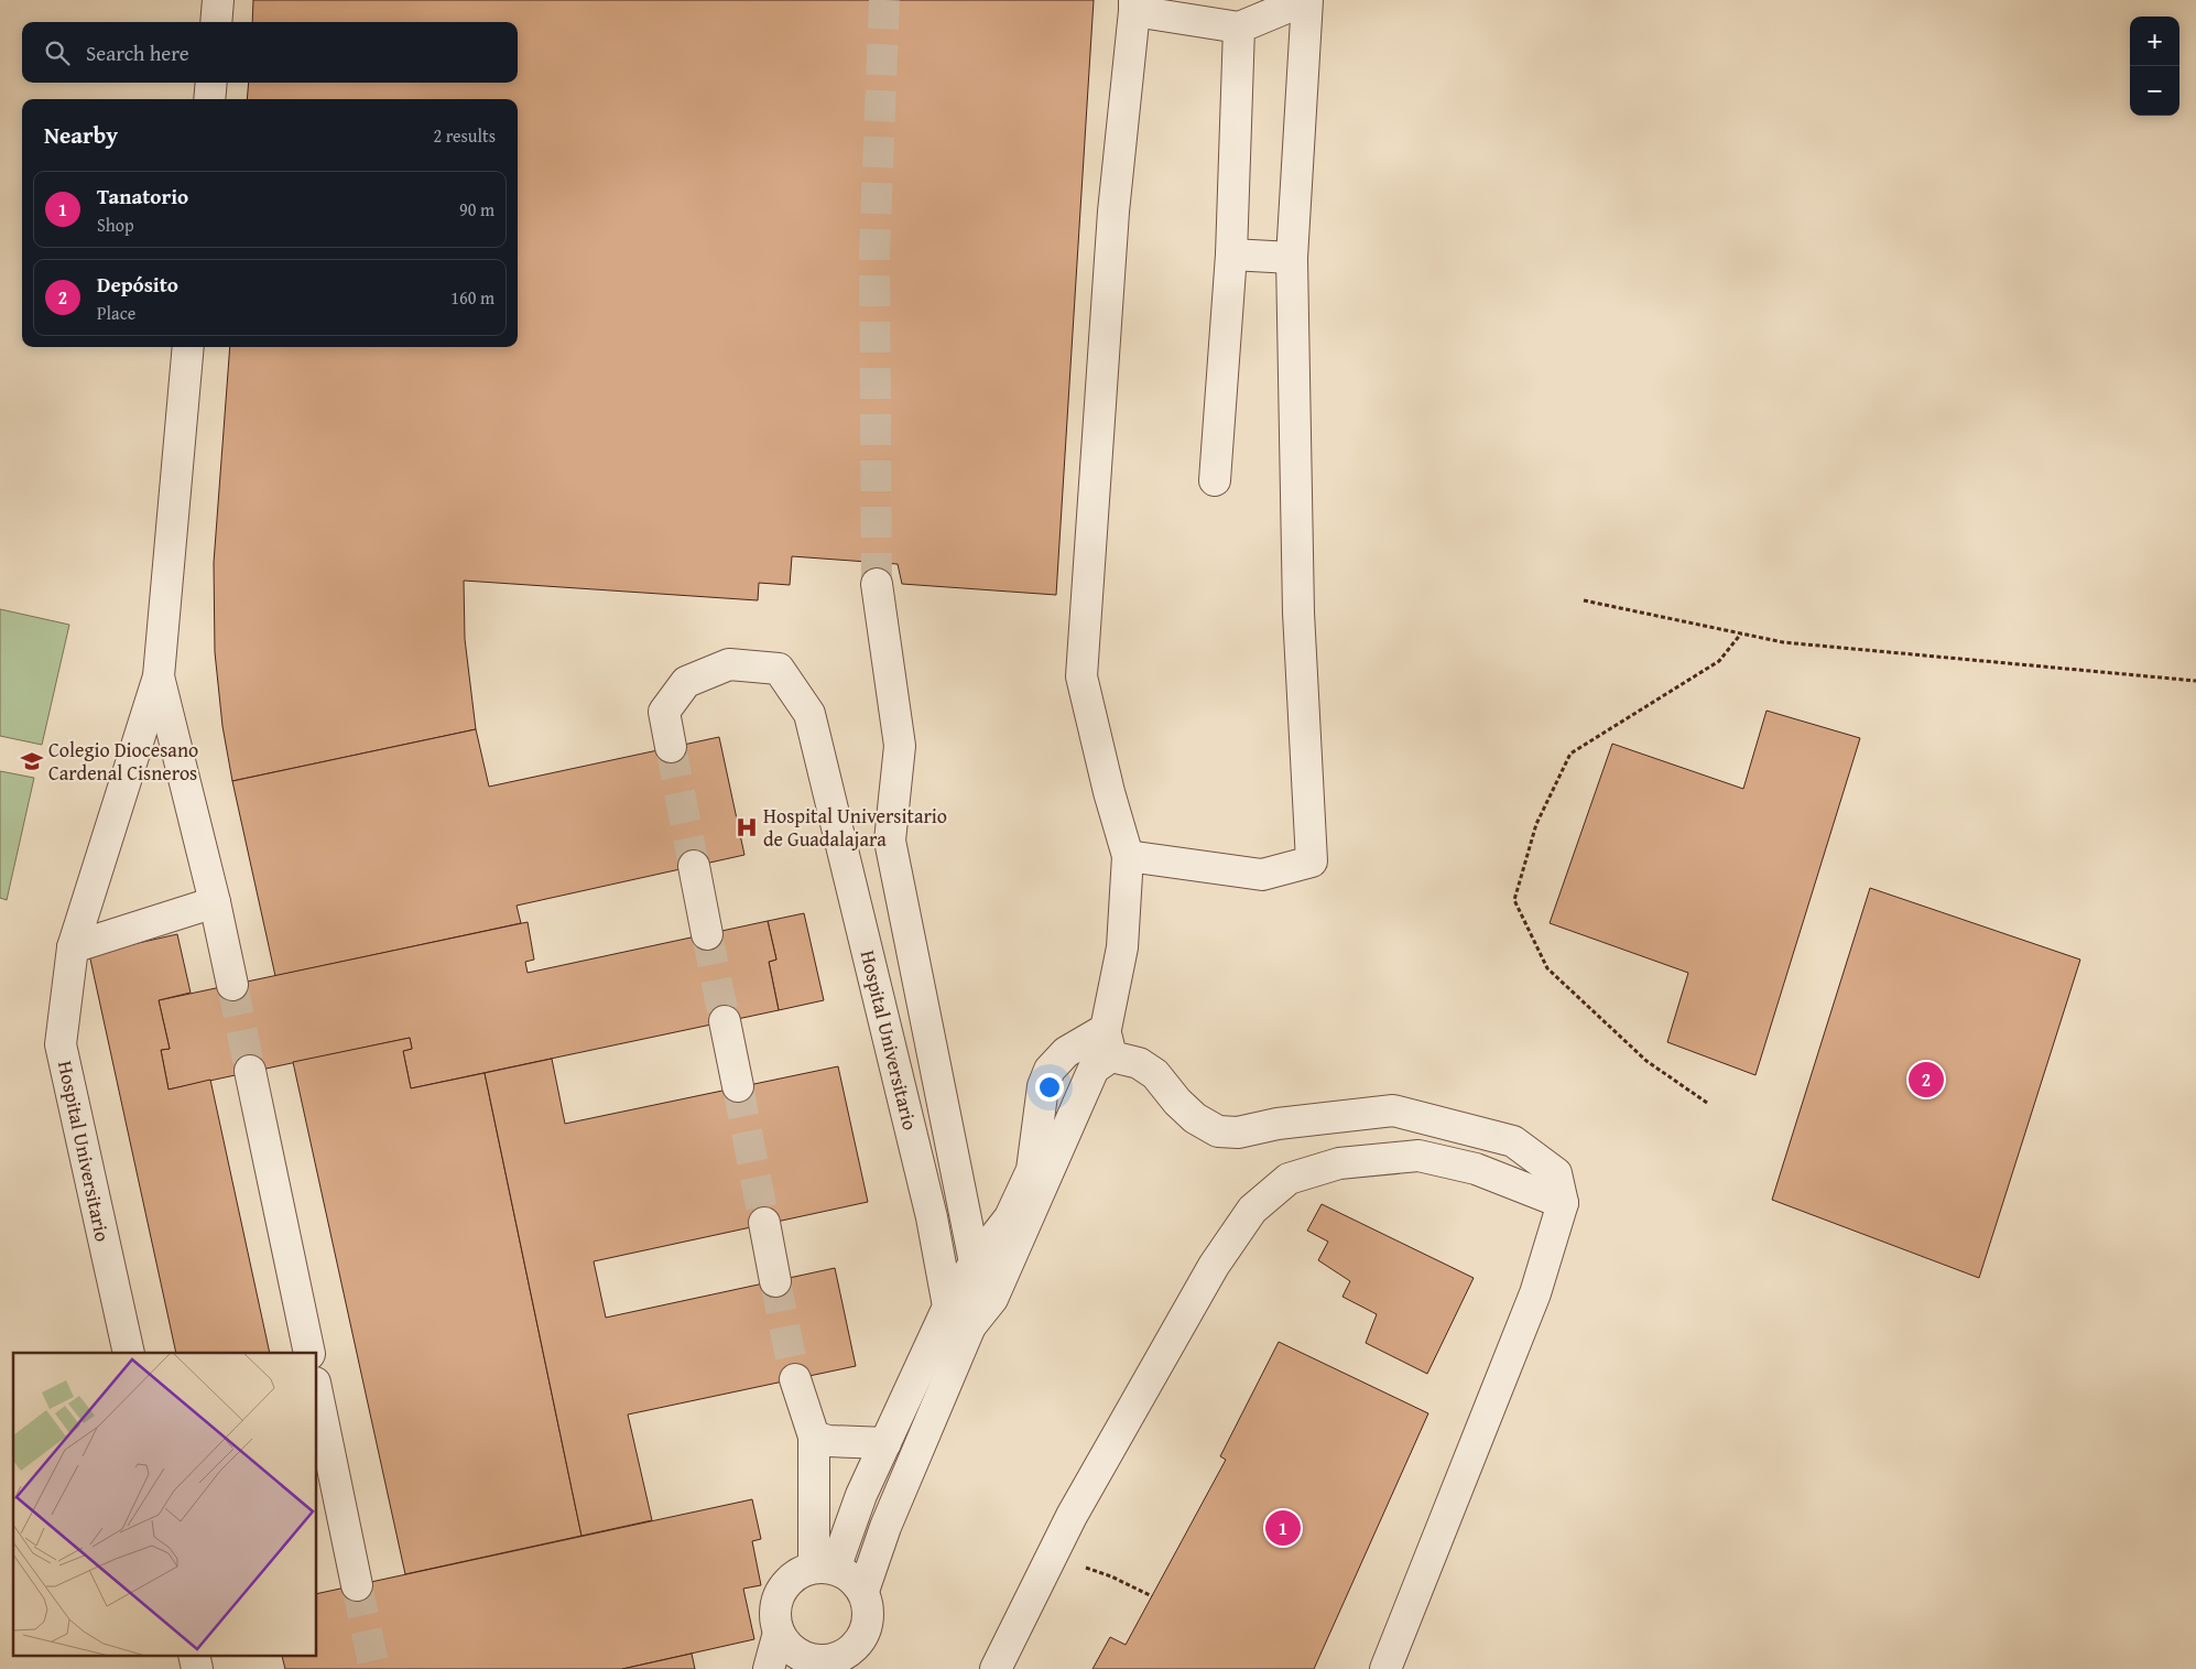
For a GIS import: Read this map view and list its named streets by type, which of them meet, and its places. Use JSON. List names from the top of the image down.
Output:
{
  "streets": {
    "street": ["Hospital Universitario"]
  },
  "places": {
    "school or university": ["Colegio Diocesano Cardenal Cisneros"],
    "hospital": ["Hospital Universitario de Guadalajara"]
  },
  "page": {
    "map_buttons": ["+", "−"],
    "search": "Search here",
    "heading": ["Nearby", "2 results"],
    "list": [
      {
        "mark": "1",
        "name": "Tanatorio",
        "note": "Shop",
        "value": "90 m"
      },
      {
        "mark": "2",
        "name": "Depósito",
        "note": "Place",
        "value": "160 m"
      }
    ],
    "pins": ["2", "1"]
  }
}
